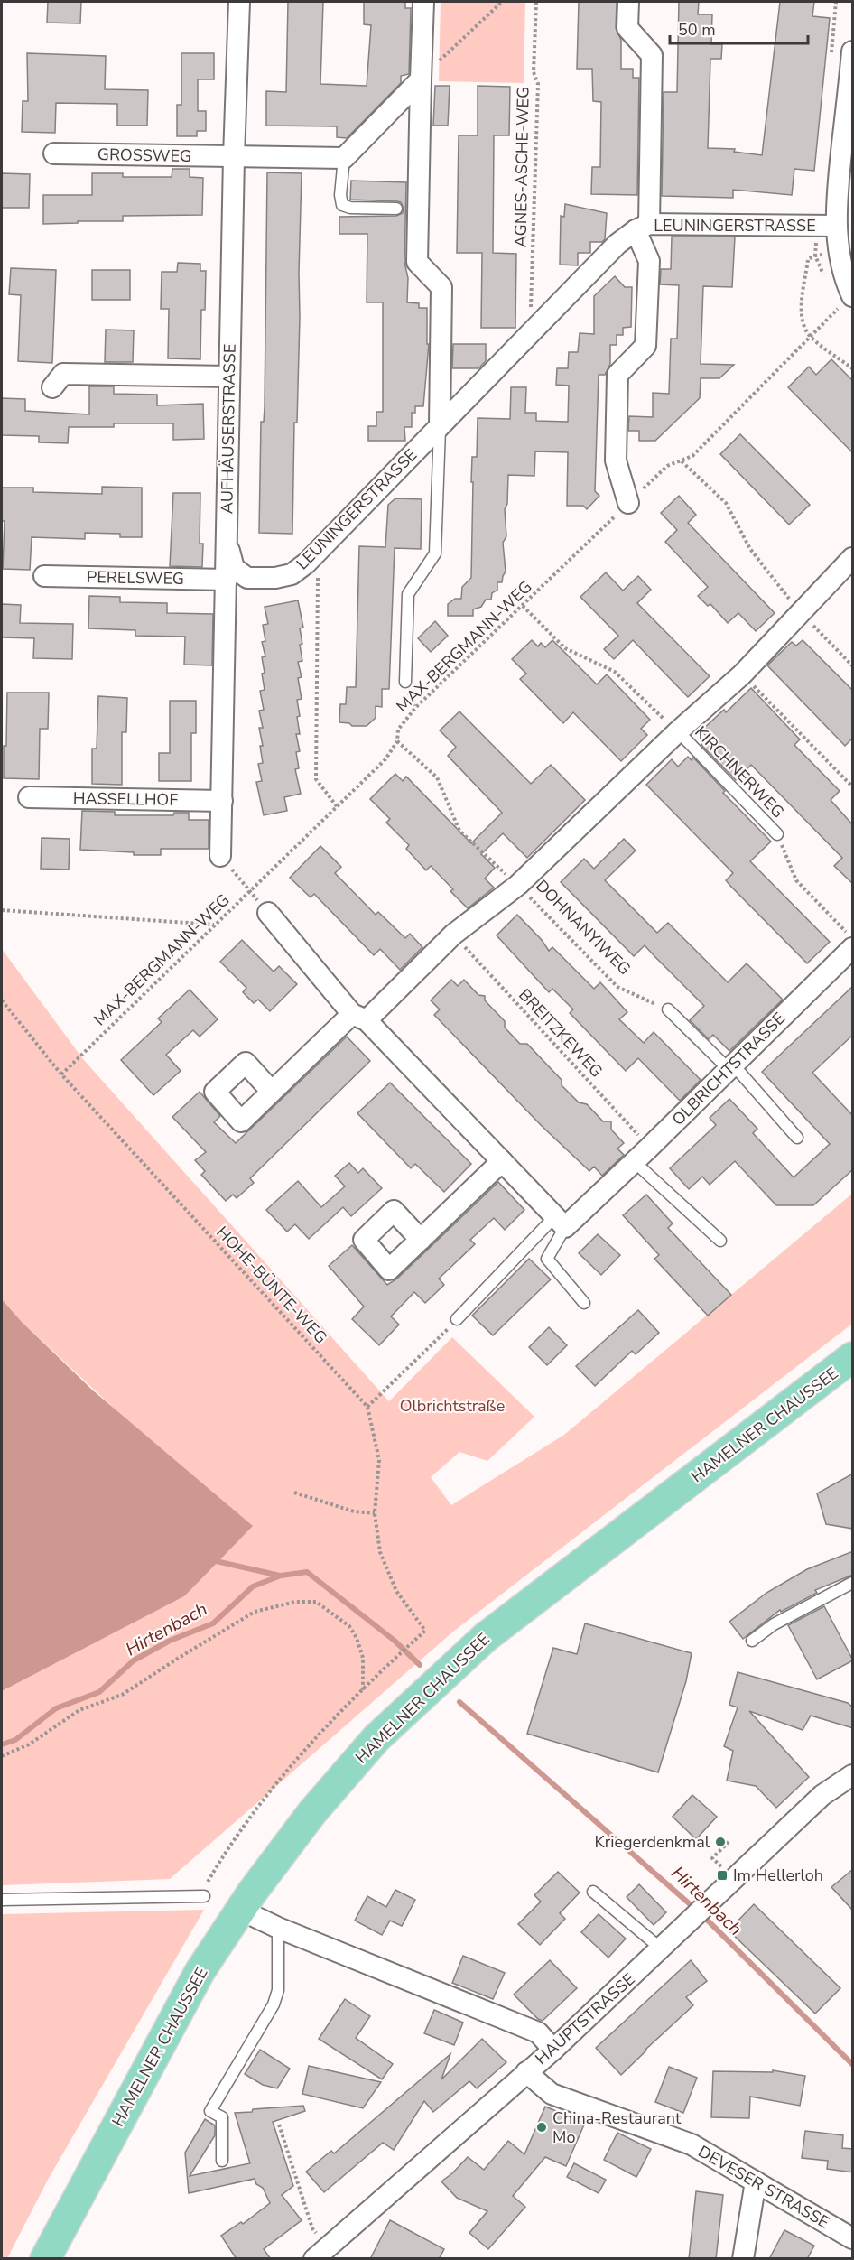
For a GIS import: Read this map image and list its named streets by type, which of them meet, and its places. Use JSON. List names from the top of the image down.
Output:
{
  "streets": {
    "main road": ["HAMELNER CHAUSSEE"],
    "street": [
      "GROSSWEG",
      "LEUNINGERSTRASSE",
      "AUFHÄUSERSTRASSE",
      "PERELSWEG",
      "HASSELLHOF",
      "OLBRICHTSTRASSE",
      "HAUPTSTRASSE",
      "DEVESER STRASSE"
    ],
    "lane": ["KIRCHNERWEG"],
    "path": [
      "AGNES-ASCHE-WEG",
      "MAX-BERGMANN-WEG",
      "DOHNANYIWEG",
      "BREITZKEWEG",
      "HOHE-BÜNTE-WEG"
    ]
  },
  "crossings": [
    ["GROSSWEG", "AUFHÄUSERSTRASSE"],
    ["AGNES-ASCHE-WEG", "LEUNINGERSTRASSE"],
    ["LEUNINGERSTRASSE", "AUFHÄUSERSTRASSE"],
    ["LEUNINGERSTRASSE", "MAX-BERGMANN-WEG"],
    ["AUFHÄUSERSTRASSE", "PERELSWEG"],
    ["AUFHÄUSERSTRASSE", "HASSELLHOF"],
    ["MAX-BERGMANN-WEG", "DOHNANYIWEG"],
    ["MAX-BERGMANN-WEG", "HOHE-BÜNTE-WEG"],
    ["BREITZKEWEG", "OLBRICHTSTRASSE"],
    ["HAUPTSTRASSE", "DEVESER STRASSE"]
  ],
  "water": ["Hirtenbach"],
  "parks": ["Olbrichtstraße"],
  "places": {
    "other": ["Kriegerdenkmal", "China-Restaurant Mo"],
    "transit": ["Im Hellerloh"]
  },
  "scale_bar": "50 m"
}
